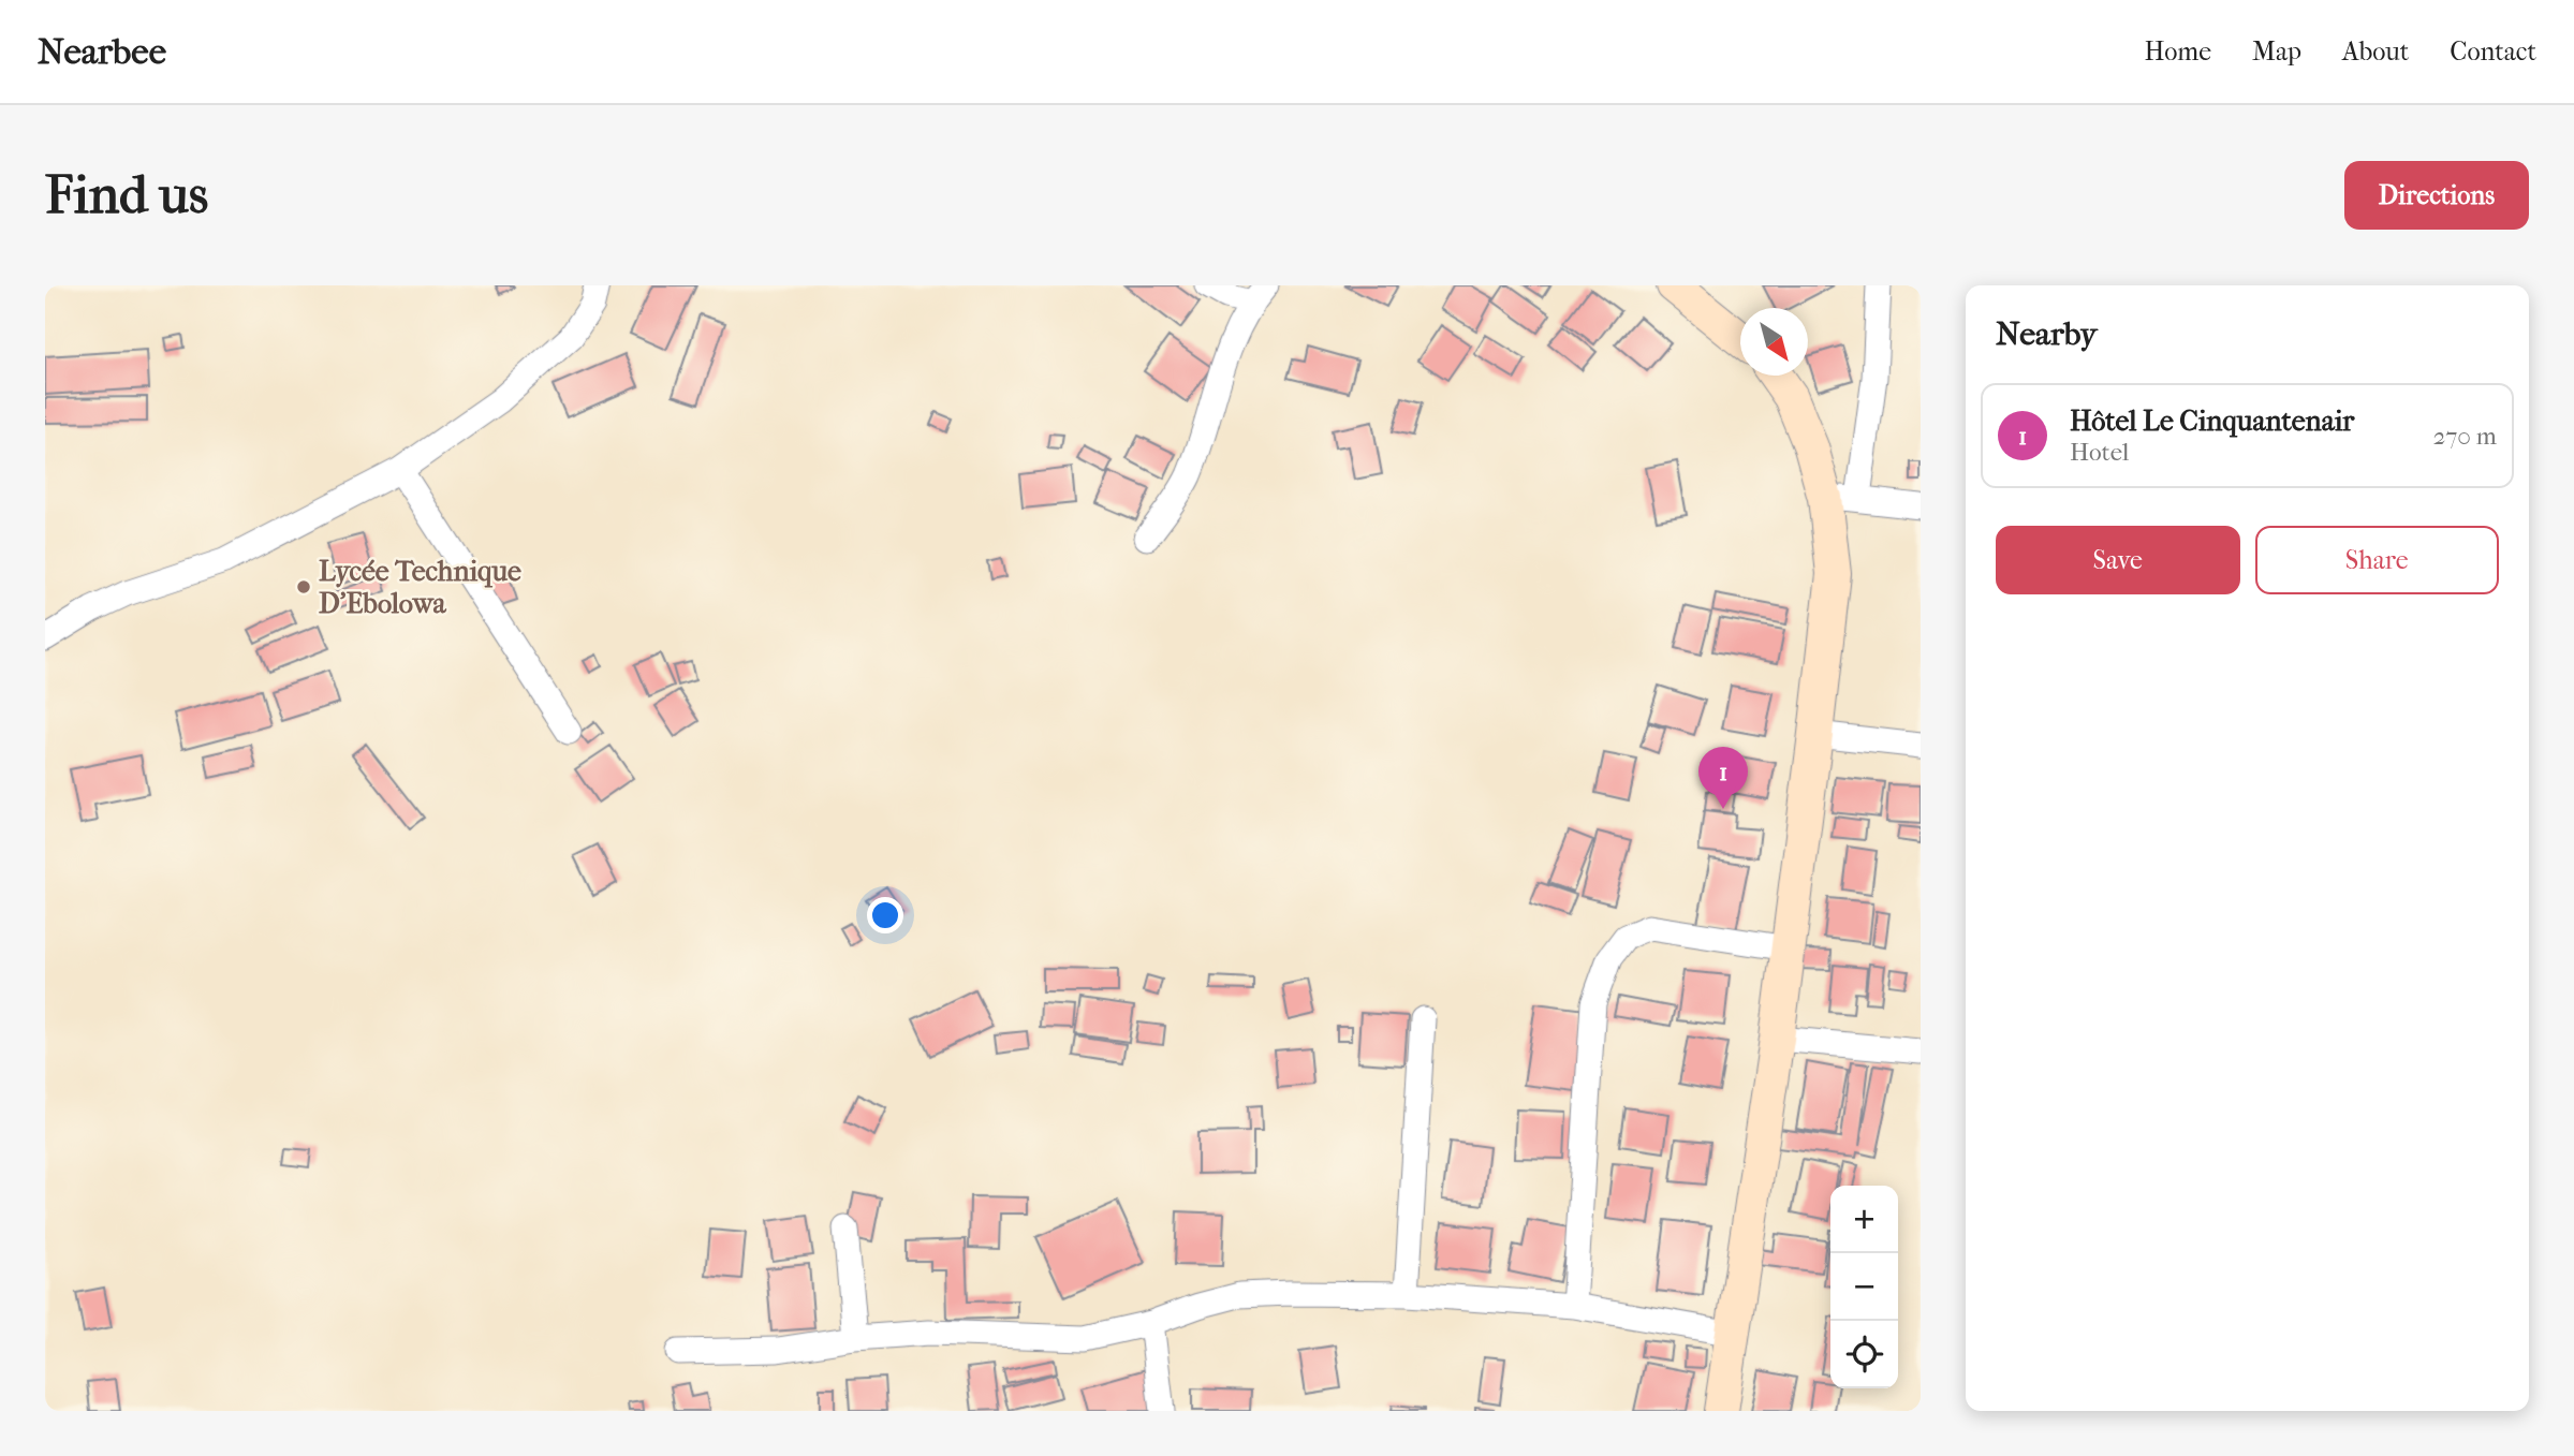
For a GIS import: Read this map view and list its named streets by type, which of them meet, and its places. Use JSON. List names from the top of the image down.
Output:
{
  "places": ["Lycée Technique D’Ebolowa"],
  "north": "bottom right",
  "page": {
    "header": "Nearbee",
    "nav": [
      "Home",
      "Map",
      "About",
      "Contact"
    ],
    "buttons": [
      "Directions",
      ["Save", "Share"]
    ],
    "title": "Find us",
    "heading": "Nearby",
    "list": [
      {
        "mark": "1",
        "name": "Hôtel Le Cinquantenair",
        "note": "Hotel",
        "value": "270 m"
      }
    ],
    "pins": "1",
    "map_buttons": ["+", "−"]
  }
}
